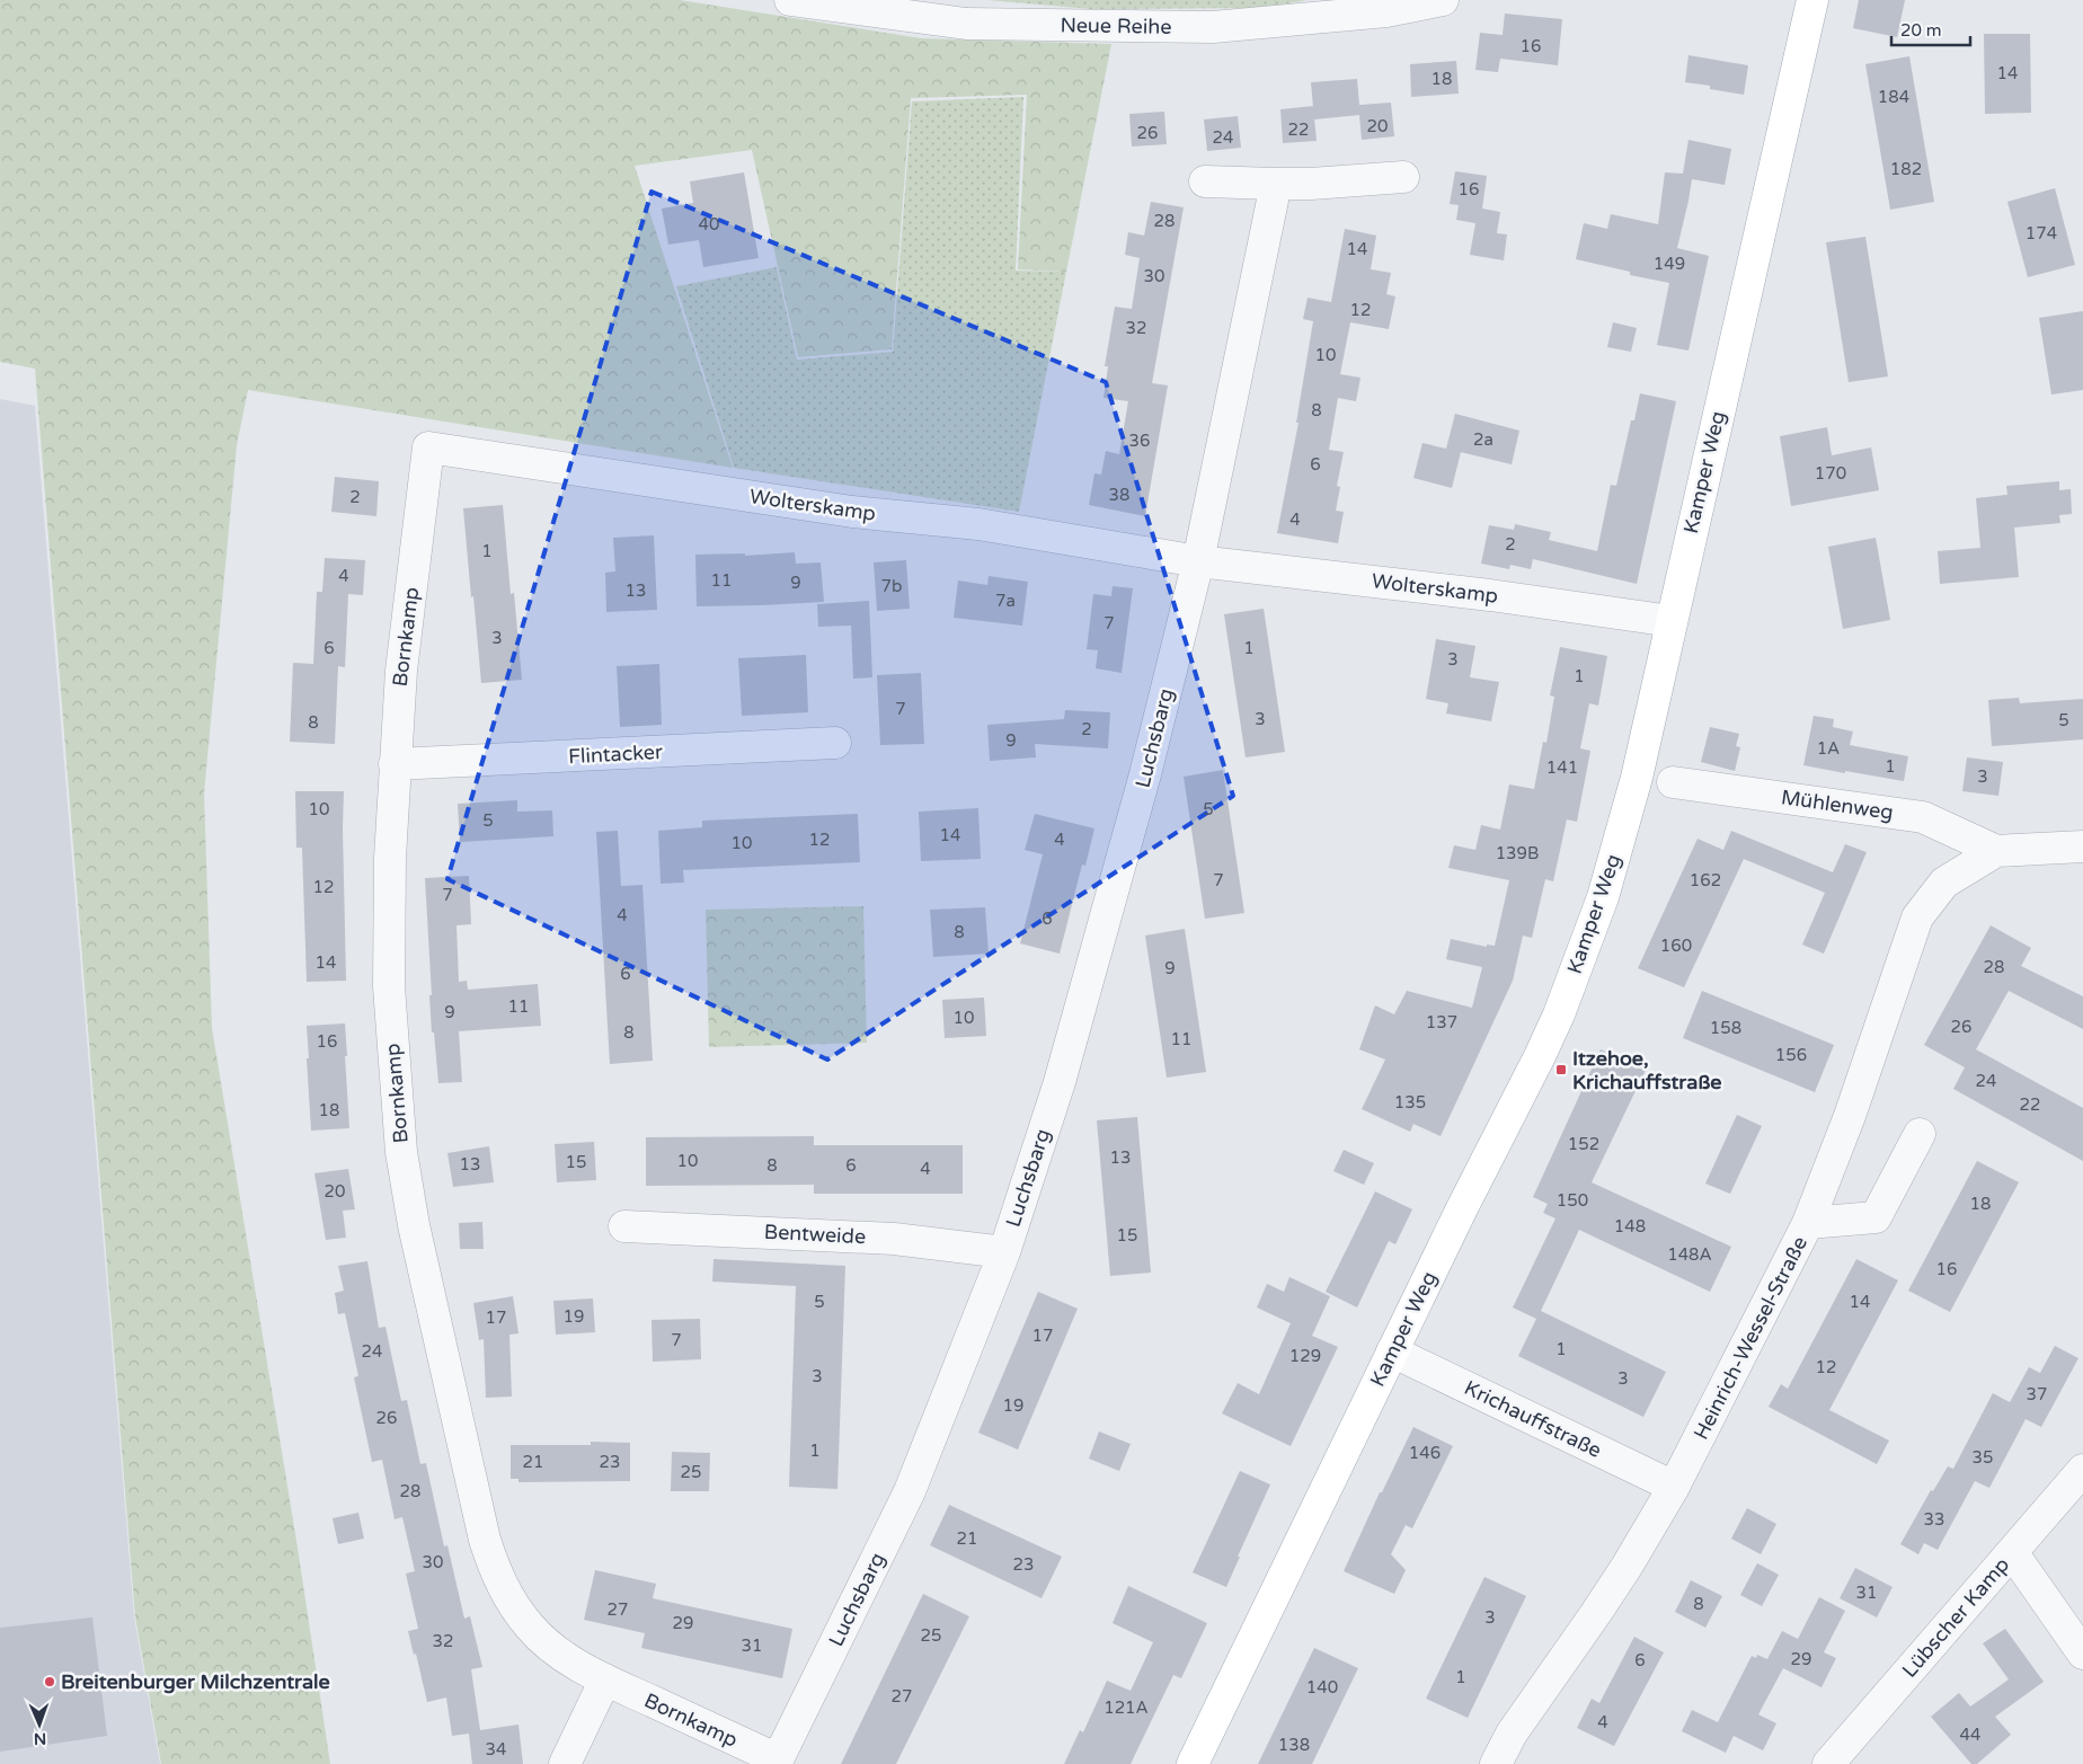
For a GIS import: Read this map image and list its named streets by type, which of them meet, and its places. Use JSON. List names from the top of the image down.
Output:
{
  "streets": {
    "main road": ["Kamper Weg"],
    "street": [
      "Neue Reihe",
      "Wolterskamp",
      "Bornkamp",
      "Luchsbarg",
      "Flintacker",
      "Mühlenweg",
      "Bentweide",
      "Heinrich-Wessel-Straße",
      "Krichauffstraße",
      "Lübscher Kamp"
    ]
  },
  "crossings": [
    ["Kamper Weg", "Wolterskamp"],
    ["Kamper Weg", "Krichauffstraße"],
    ["Wolterskamp", "Bornkamp"],
    ["Wolterskamp", "Luchsbarg"],
    ["Bornkamp", "Luchsbarg"],
    ["Bornkamp", "Flintacker"],
    ["Luchsbarg", "Bentweide"],
    ["Mühlenweg", "Heinrich-Wessel-Straße"],
    ["Heinrich-Wessel-Straße", "Krichauffstraße"]
  ],
  "places": {
    "transit": ["Itzehoe, Krichauffstraße"],
    "other": ["Breitenburger Milchzentrale"]
  },
  "house_numbers": [
    "16",
    "14",
    "18",
    "184",
    "20",
    "22",
    "26",
    "24",
    "182",
    "16",
    "28",
    "40",
    "174",
    "14",
    "149",
    "30",
    "12",
    "32",
    "10",
    "8",
    "2a",
    "36",
    "6",
    "170",
    "38",
    "2",
    "4",
    "2",
    "1",
    "4",
    "11",
    "9",
    "7b",
    "13",
    "7a",
    "7",
    "3",
    "6",
    "1",
    "3",
    "1",
    "7",
    "3",
    "5",
    "8",
    "2",
    "9",
    "1A",
    "1",
    "141",
    "3",
    "10",
    "5",
    "5",
    "14",
    "12",
    "4",
    "10",
    "139B",
    "7",
    "162",
    "12",
    "7",
    "4",
    "6",
    "8",
    "160",
    "14",
    "28",
    "9",
    "6",
    "11",
    "9",
    "10",
    "137",
    "26",
    "158",
    "8",
    "11",
    "16",
    "156",
    "24",
    "135",
    "22",
    "18",
    "152",
    "13",
    "10",
    "15",
    "13",
    "8",
    "6",
    "4",
    "20",
    "150",
    "18",
    "148",
    "15",
    "148A",
    "16",
    "5",
    "14",
    "19",
    "17",
    "17",
    "7",
    "1",
    "24",
    "129",
    "12",
    "3",
    "3",
    "37",
    "19",
    "26",
    "1",
    "146",
    "35",
    "21",
    "23",
    "25",
    "28",
    "33",
    "21",
    "30",
    "23",
    "31",
    "8",
    "27",
    "3",
    "29",
    "25",
    "32",
    "31",
    "29",
    "6",
    "1",
    "140",
    "27",
    "121A",
    "4",
    "44",
    "138",
    "34"
  ],
  "scale_bar": "20 m",
  "north": "bottom"
}
